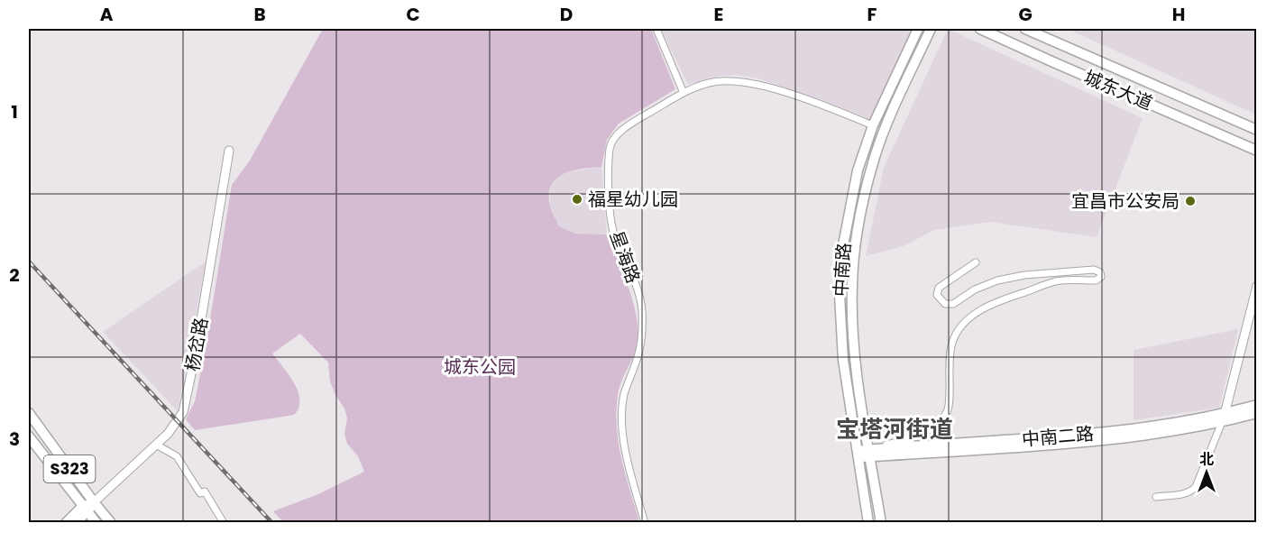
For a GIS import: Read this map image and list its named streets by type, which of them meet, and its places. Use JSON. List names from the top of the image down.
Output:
{
  "streets": {
    "main road": [
      "城东大道",
      "中南路",
      "杨岔路",
      "中南二路",
      "S323"
    ],
    "street": ["星海路"]
  },
  "crossings": [
    ["星海路", "中南路"],
    ["中南路", "中南二路"],
    ["杨岔路", "S323"]
  ],
  "districts": ["宝塔河街道"],
  "parks": ["城东公园"],
  "places": ["福星幼儿园", "宜昌市公安局"],
  "north": "top",
  "grid": {
    "columns": [
      "A",
      "B",
      "C",
      "D",
      "E",
      "F",
      "G",
      "H"
    ],
    "rows": ["1", "2", "3"]
  }
}
